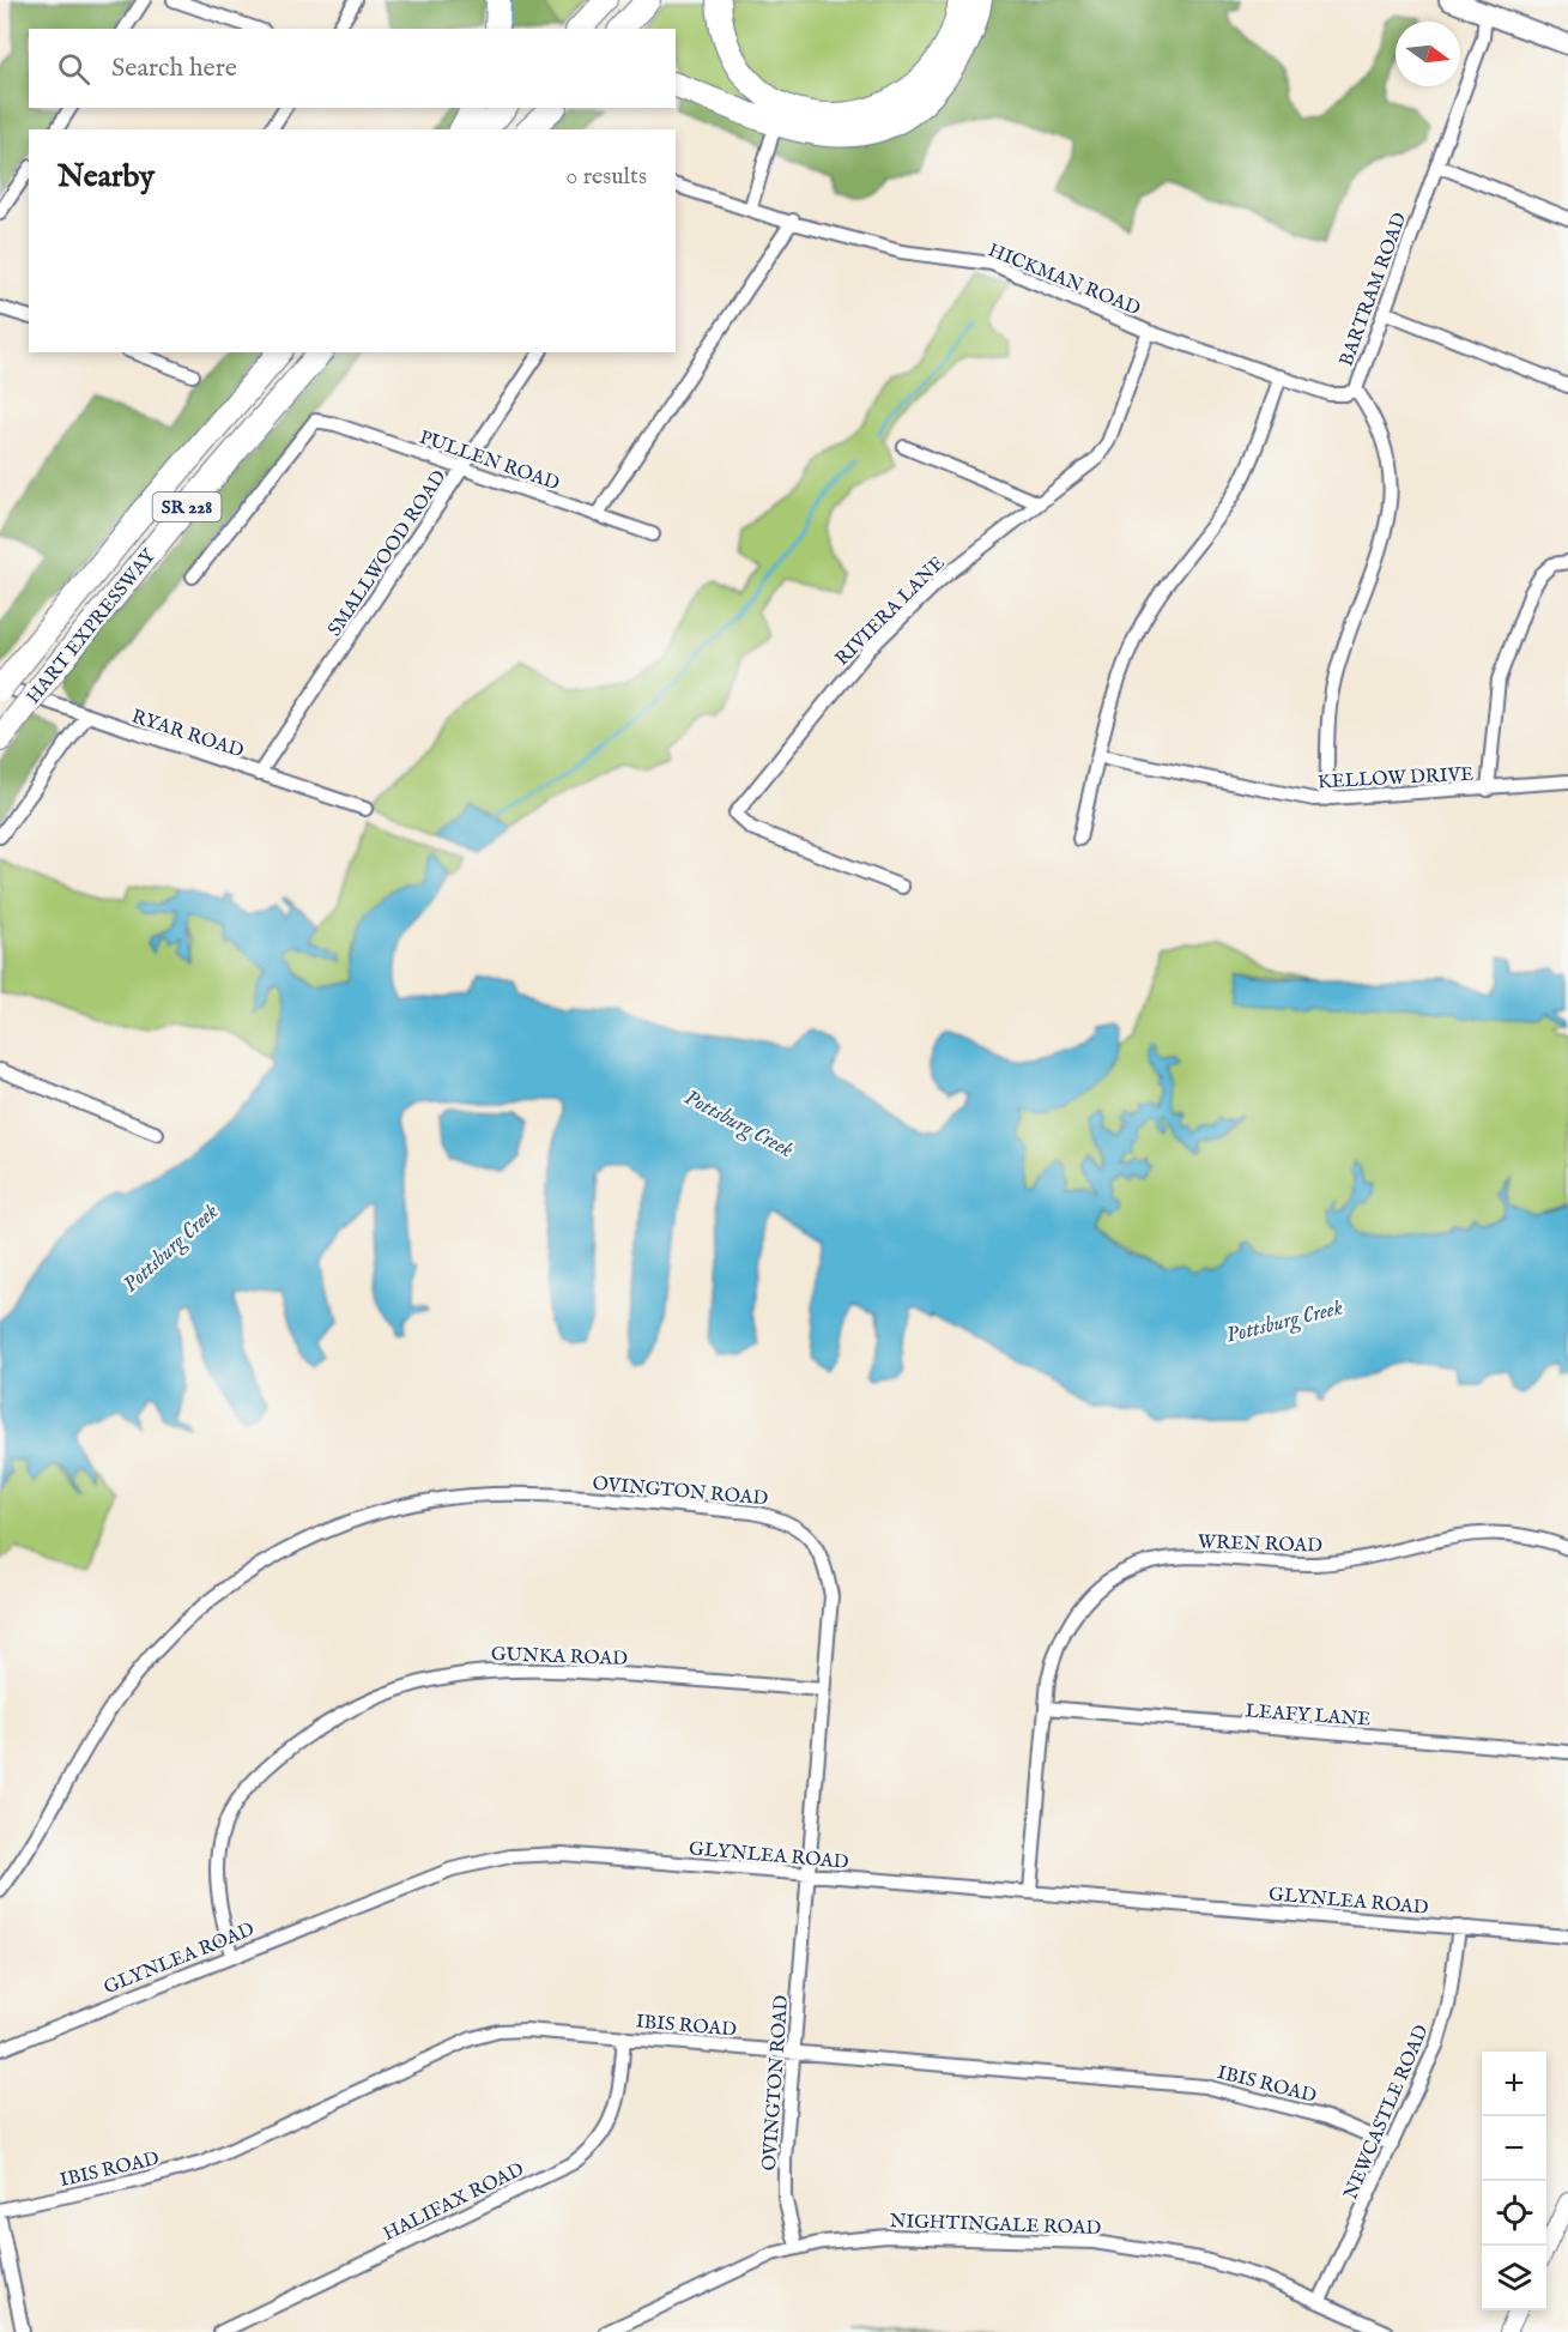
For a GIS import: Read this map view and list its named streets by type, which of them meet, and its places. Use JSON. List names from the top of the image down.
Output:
{
  "streets": {
    "highway": ["SR 228", "HART EXPRESSWAY"],
    "street": [
      "HICKMAN ROAD",
      "BARTRAM ROAD",
      "PULLEN ROAD",
      "SMALLWOOD ROAD",
      "RIVIERA LANE",
      "RYAR ROAD",
      "KELLOW DRIVE",
      "OVINGTON ROAD",
      "WREN ROAD",
      "GUNKA ROAD",
      "LEAFY LANE",
      "GLYNLEA ROAD",
      "IBIS ROAD",
      "NEWCASTLE ROAD",
      "HALIFAX ROAD",
      "NIGHTINGALE ROAD"
    ]
  },
  "crossings": [
    ["HICKMAN ROAD", "BARTRAM ROAD"],
    ["HICKMAN ROAD", "RIVIERA LANE"],
    ["BARTRAM ROAD", "KELLOW DRIVE"],
    ["PULLEN ROAD", "SMALLWOOD ROAD"],
    ["SMALLWOOD ROAD", "RYAR ROAD"],
    ["HART EXPRESSWAY", "RYAR ROAD"],
    ["OVINGTON ROAD", "GUNKA ROAD"],
    ["OVINGTON ROAD", "GLYNLEA ROAD"],
    ["OVINGTON ROAD", "IBIS ROAD"],
    ["OVINGTON ROAD", "NIGHTINGALE ROAD"],
    ["WREN ROAD", "LEAFY LANE"],
    ["WREN ROAD", "GLYNLEA ROAD"],
    ["GUNKA ROAD", "GLYNLEA ROAD"],
    ["GLYNLEA ROAD", "NEWCASTLE ROAD"],
    ["IBIS ROAD", "NEWCASTLE ROAD"],
    ["IBIS ROAD", "HALIFAX ROAD"],
    ["NEWCASTLE ROAD", "NIGHTINGALE ROAD"]
  ],
  "water": ["Pottsburg Creek"],
  "north": "right",
  "page": {
    "search": "Search here",
    "heading": ["Nearby", "0 results"],
    "map_buttons": ["+", "−"]
  }
}
